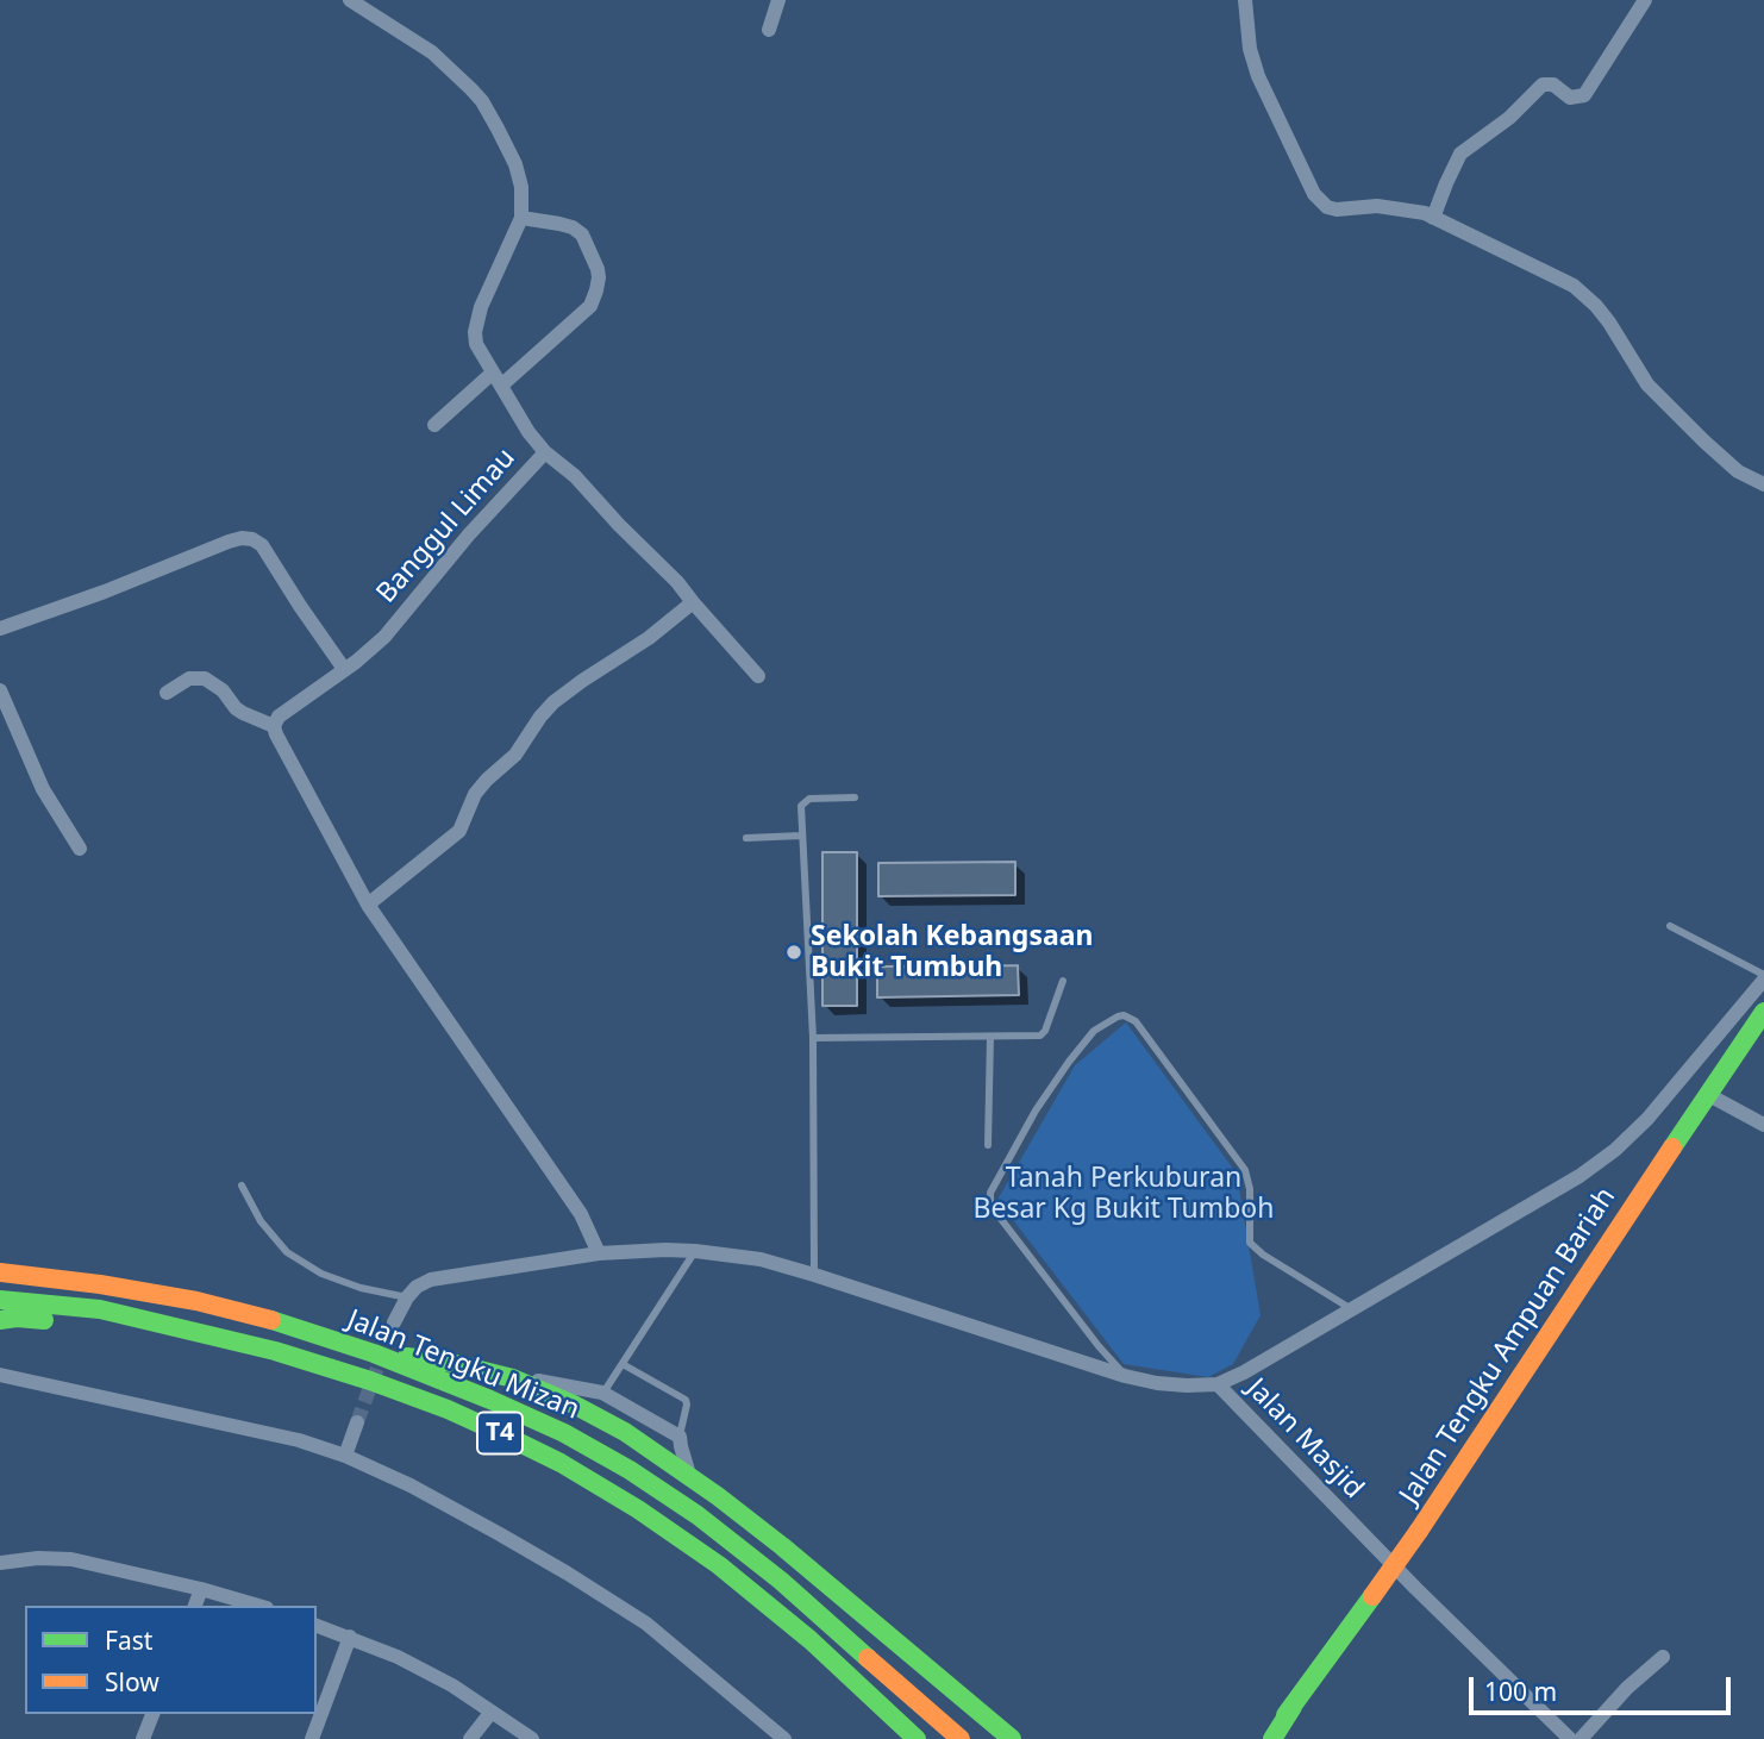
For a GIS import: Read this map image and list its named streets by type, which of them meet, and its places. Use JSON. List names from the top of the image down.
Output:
{
  "streets": {
    "main road": ["Jalan Tengku Ampuan Bariah", "Jalan Tengku Mizan", "T4"],
    "street": ["Banggul Limau", "Jalan Masjid"]
  },
  "parks": ["Tanah Perkuburan Besar Kg Bukit Tumboh"],
  "places": ["Sekolah Kebangsaan Bukit Tumbuh"],
  "legend": ["Fast", "Slow"],
  "scale_bar": "100 m"
}
